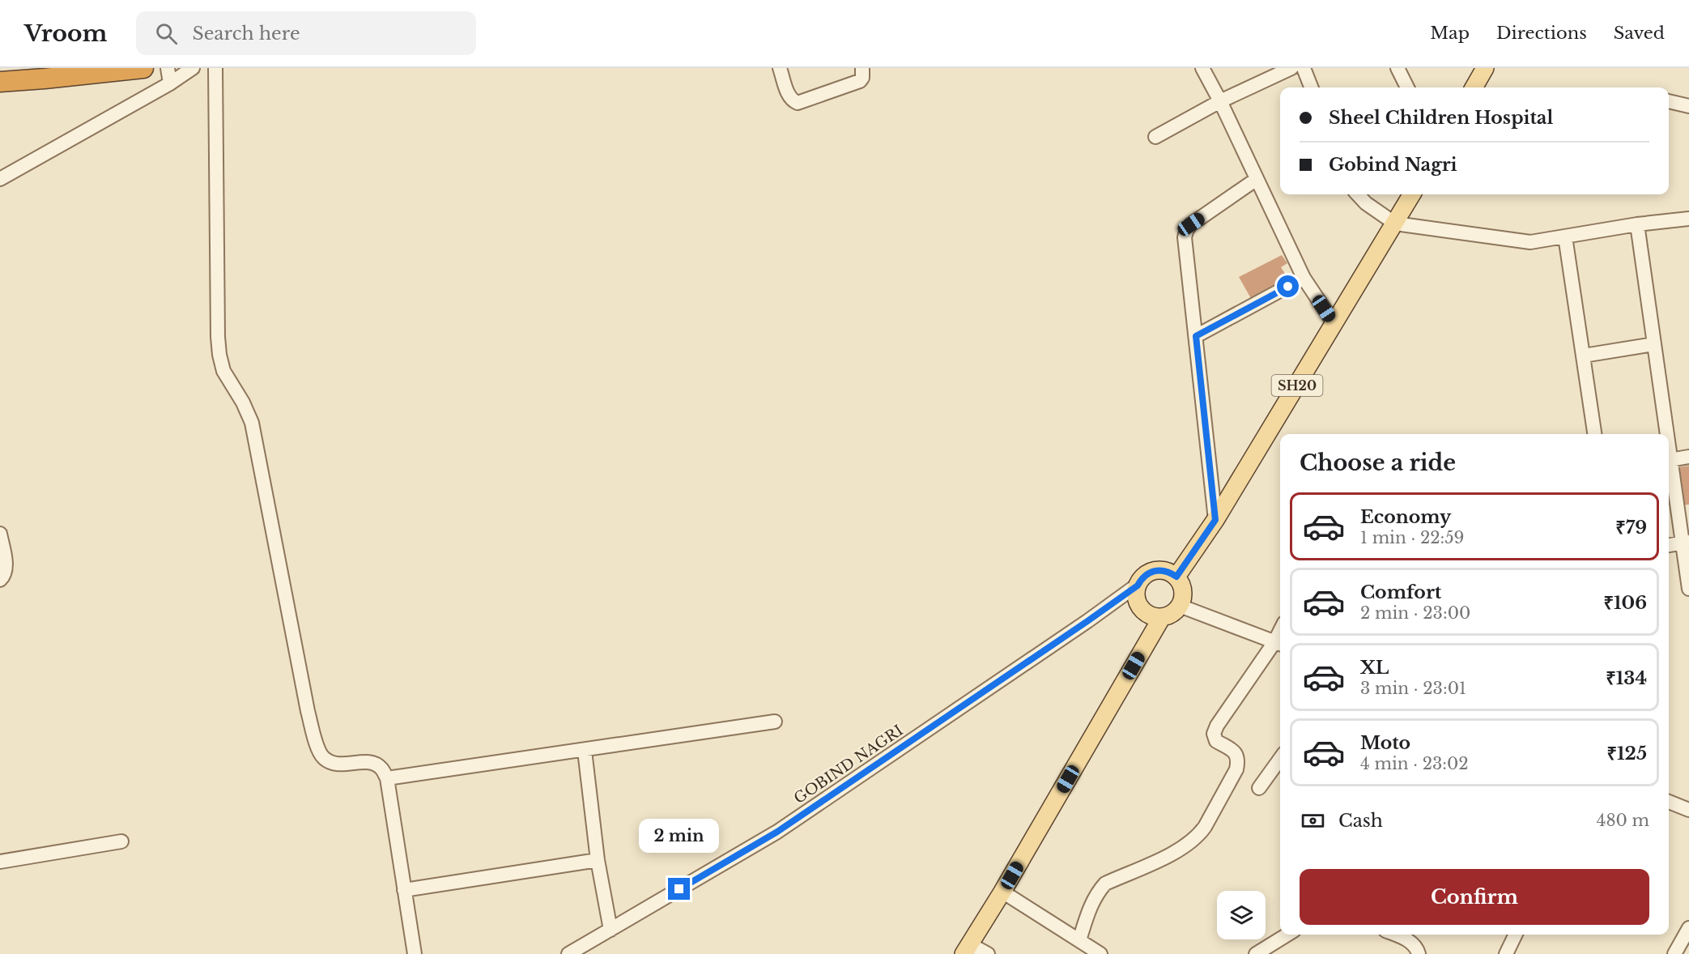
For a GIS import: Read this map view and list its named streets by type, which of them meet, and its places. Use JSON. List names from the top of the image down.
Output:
{
  "streets": {
    "main road": ["SH20"],
    "street": ["GOBIND NAGRI"]
  },
  "crossings": [
    ["SH20", "GOBIND NAGRI"]
  ],
  "page": {
    "header": "Vroom",
    "search": "Search here",
    "nav": ["Map", "Directions", "Saved"],
    "banner": ["Sheel Children Hospital", "Gobind Nagri"],
    "heading": "Choose a ride",
    "list": [
      {
        "name": "Economy",
        "note": "1 min · 22:59",
        "value": "₹79"
      },
      {
        "name": "Comfort",
        "note": "2 min · 23:00",
        "value": "₹106"
      },
      {
        "name": "XL",
        "note": "3 min · 23:01",
        "value": "₹134"
      },
      {
        "name": "Moto",
        "note": "4 min · 23:02",
        "value": "₹125"
      }
    ],
    "pay": ["Cash", "480 m"],
    "bubble": "2 min",
    "buttons": "Confirm"
  }
}
